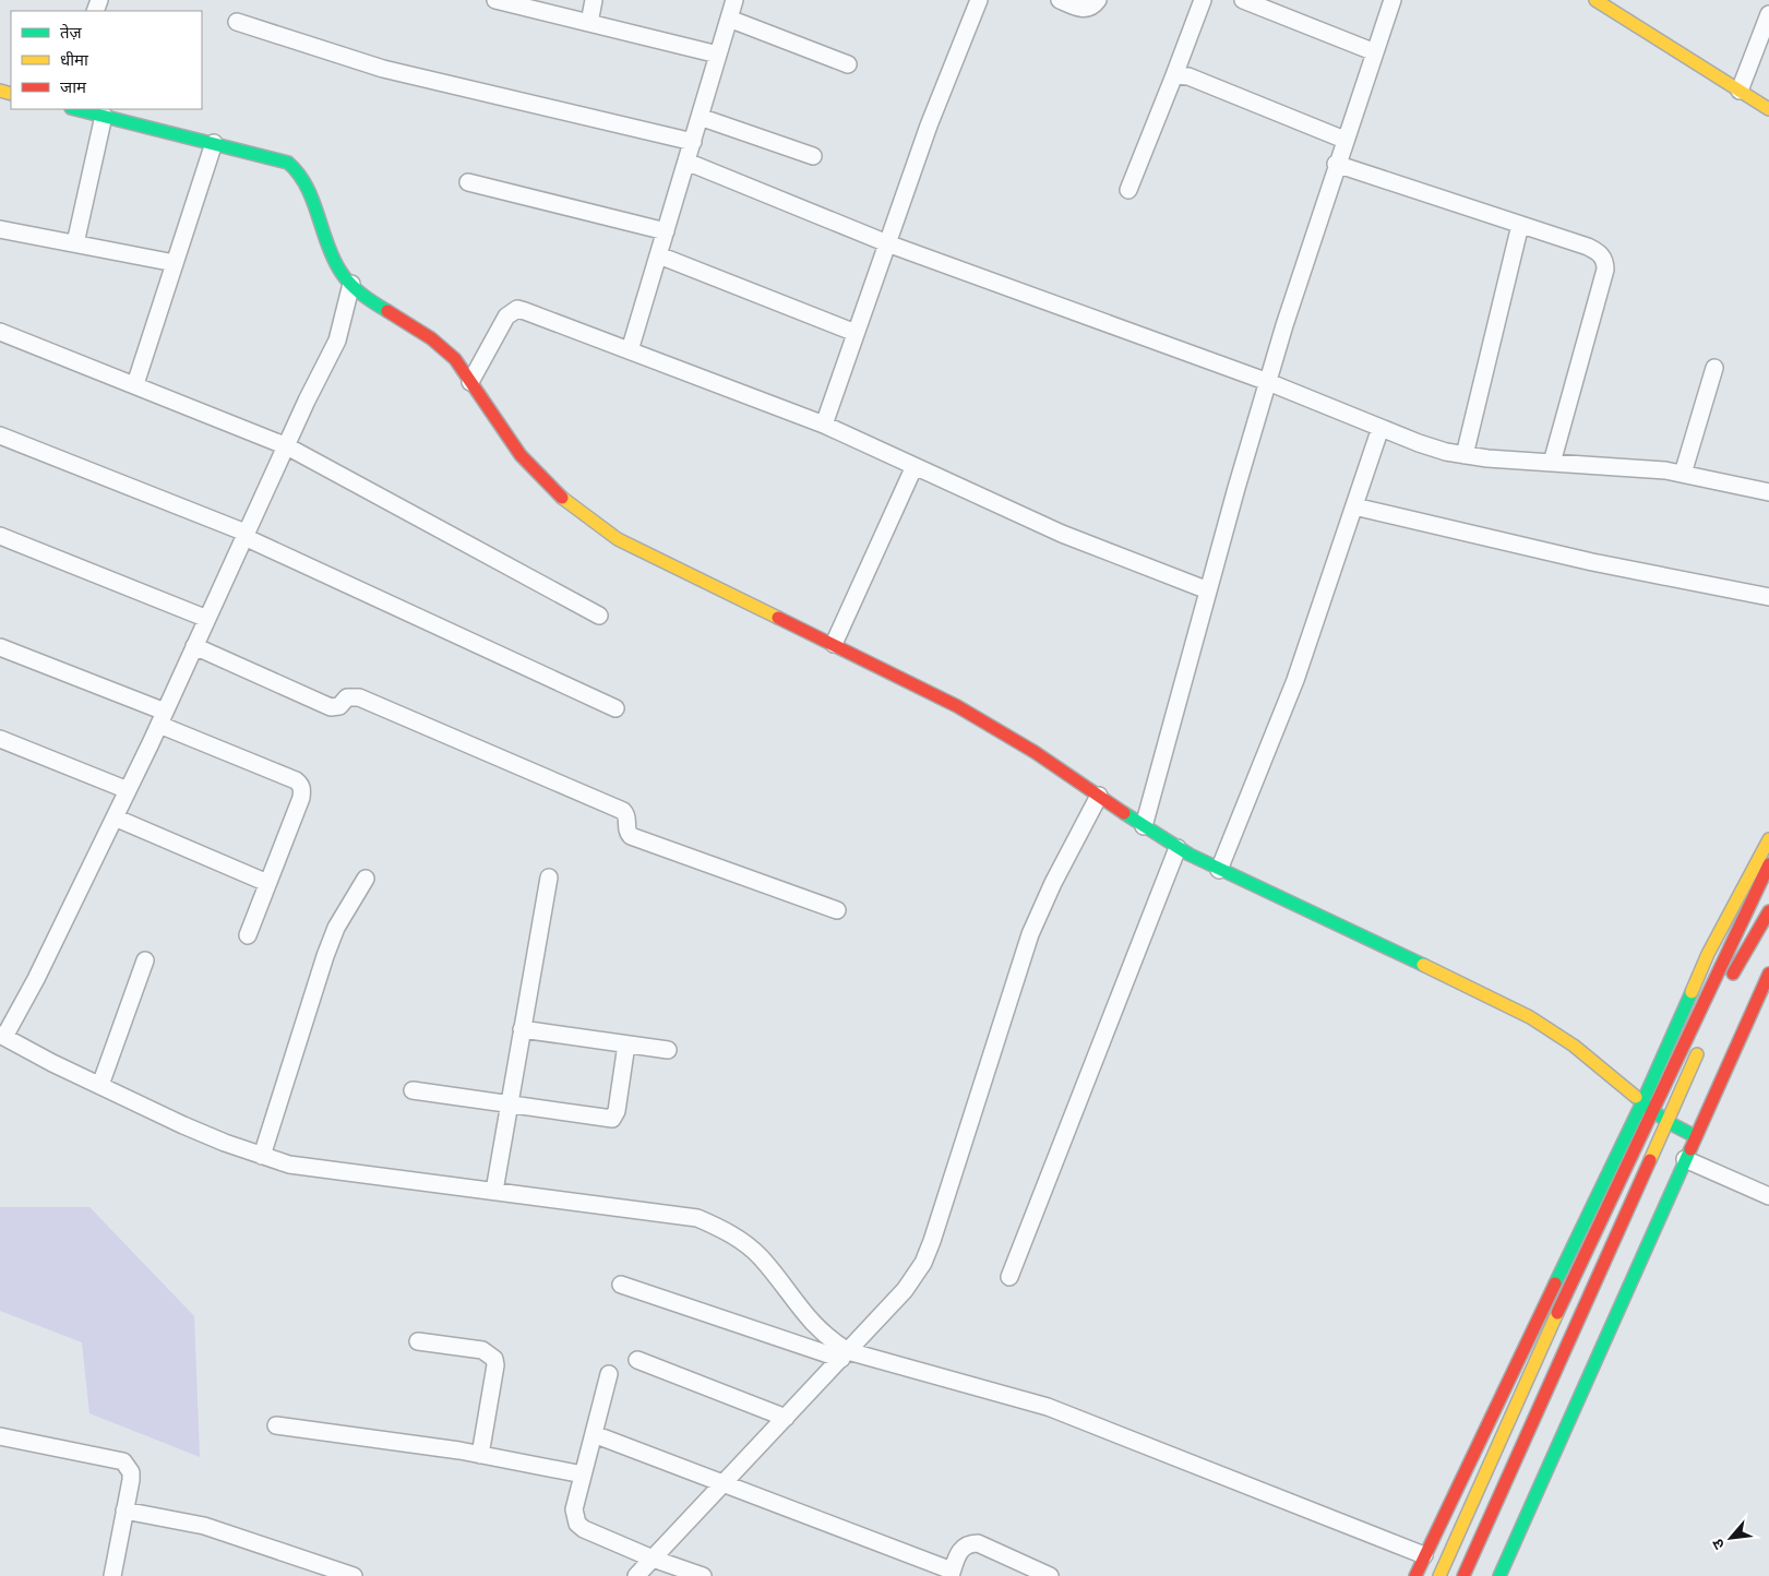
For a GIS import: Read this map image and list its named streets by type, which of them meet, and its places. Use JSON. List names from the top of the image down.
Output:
{
  "legend": ["तेज़", "धीमा", "जाम"],
  "north": "bottom left"
}
